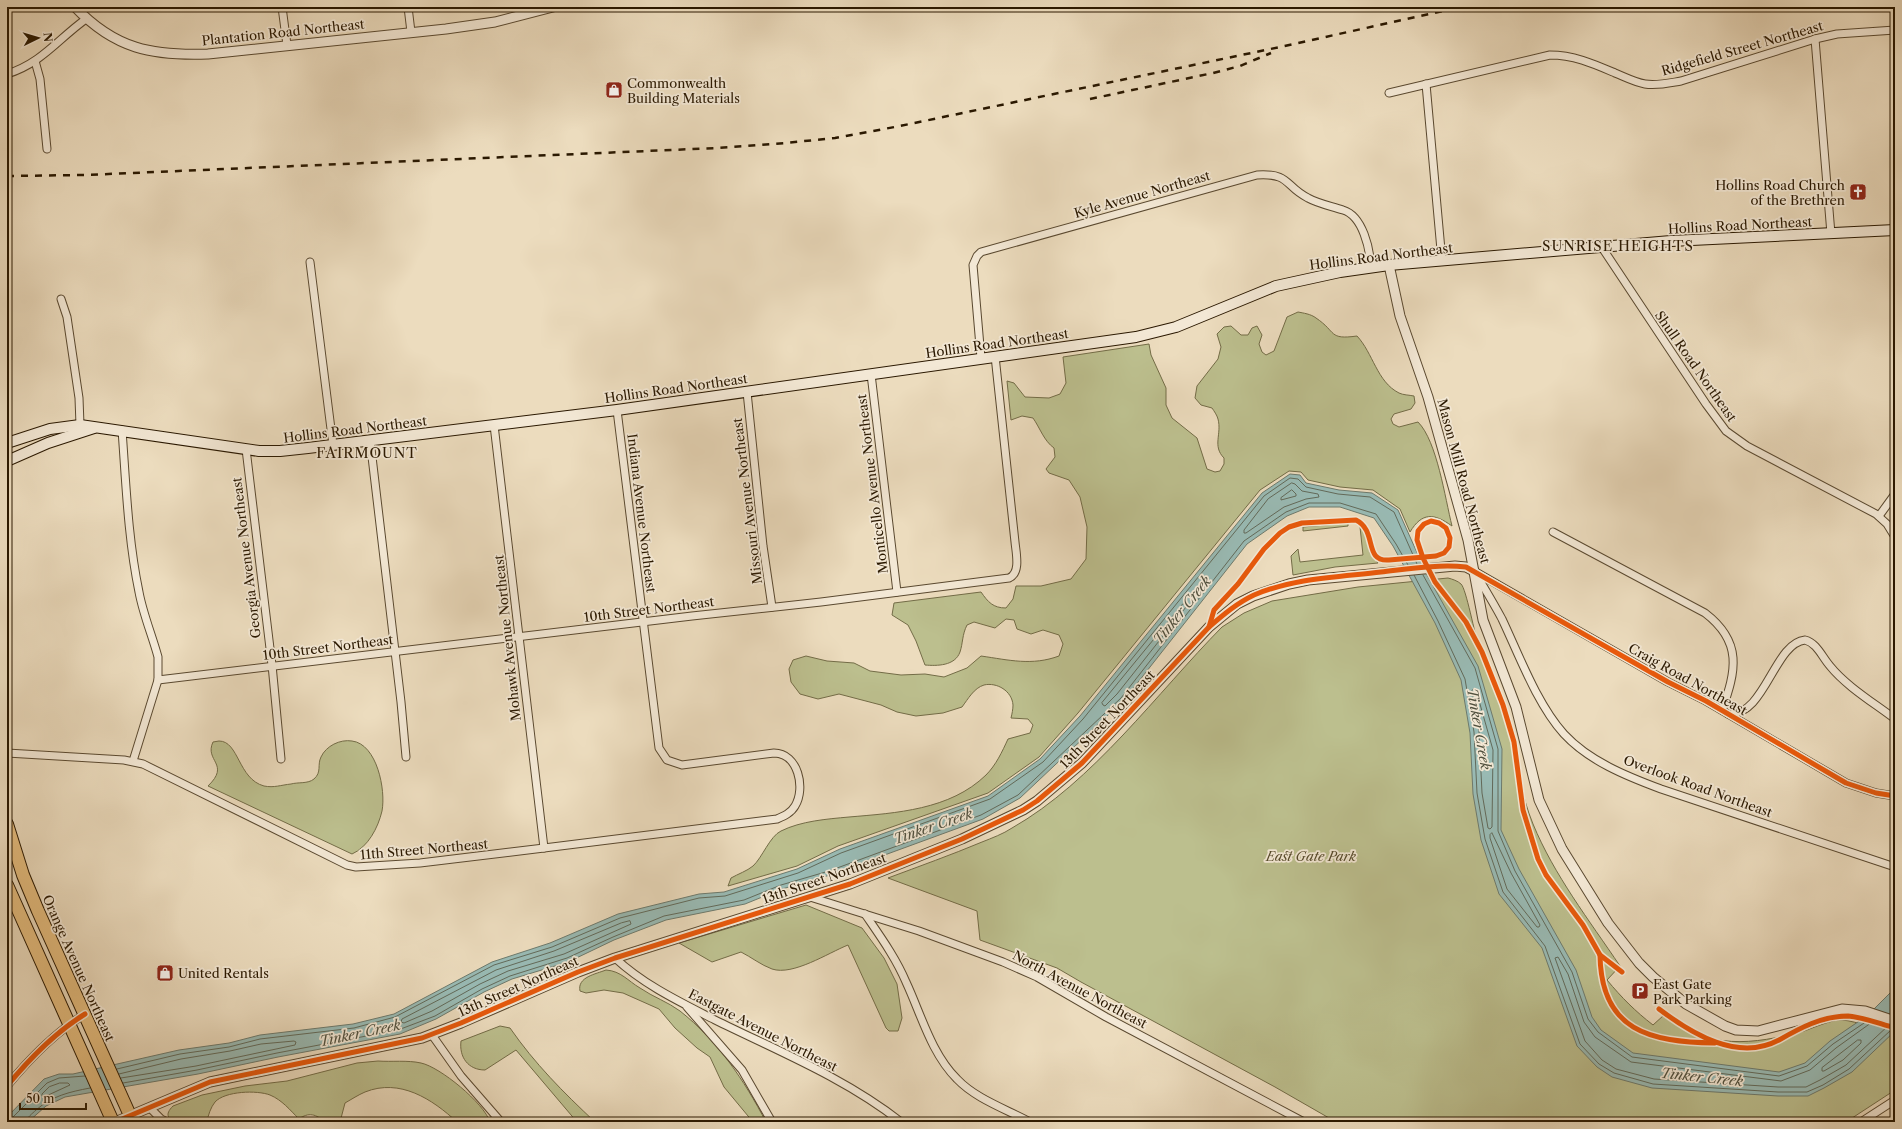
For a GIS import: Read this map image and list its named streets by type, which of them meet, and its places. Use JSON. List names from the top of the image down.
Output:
{
  "streets": {
    "highway": ["Orange Avenue Northeast"],
    "main road": ["Hollins Road Northeast"],
    "street": [
      "Plantation Road Northeast",
      "Ridgefield Street Northeast",
      "Kyle Avenue Northeast",
      "Shull Road Northeast",
      "Mason Mill Road Northeast",
      "Monticello Avenue Northeast",
      "Missouri Avenue Northeast",
      "Indiana Avenue Northeast",
      "Georgia Avenue Northeast",
      "10th Street Northeast",
      "Mohawk Avenue Northeast",
      "Craig Road Northeast",
      "13th Street Northeast",
      "Overlook Road Northeast",
      "11th Street Northeast",
      "North Avenue Northeast",
      "Eastgate Avenue Northeast"
    ]
  },
  "crossings": [
    ["Kyle Avenue Northeast", "Hollins Road Northeast"],
    ["Hollins Road Northeast", "Shull Road Northeast"],
    ["Hollins Road Northeast", "Mason Mill Road Northeast"],
    ["Hollins Road Northeast", "Monticello Avenue Northeast"],
    ["Hollins Road Northeast", "Missouri Avenue Northeast"],
    ["Hollins Road Northeast", "Indiana Avenue Northeast"],
    ["Hollins Road Northeast", "Georgia Avenue Northeast"],
    ["Hollins Road Northeast", "10th Street Northeast"],
    ["Hollins Road Northeast", "Mohawk Avenue Northeast"],
    ["Mason Mill Road Northeast", "Craig Road Northeast"],
    ["Mason Mill Road Northeast", "13th Street Northeast"],
    ["Mason Mill Road Northeast", "Overlook Road Northeast"],
    ["Monticello Avenue Northeast", "10th Street Northeast"],
    ["Missouri Avenue Northeast", "10th Street Northeast"],
    ["Indiana Avenue Northeast", "10th Street Northeast"],
    ["Indiana Avenue Northeast", "11th Street Northeast"],
    ["Georgia Avenue Northeast", "10th Street Northeast"],
    ["10th Street Northeast", "Mohawk Avenue Northeast"],
    ["Mohawk Avenue Northeast", "11th Street Northeast"],
    ["Craig Road Northeast", "13th Street Northeast"],
    ["Craig Road Northeast", "Overlook Road Northeast"],
    ["13th Street Northeast", "Overlook Road Northeast"],
    ["13th Street Northeast", "Orange Avenue Northeast"],
    ["13th Street Northeast", "North Avenue Northeast"],
    ["13th Street Northeast", "Eastgate Avenue Northeast"]
  ],
  "districts": ["SUNRISE HEIGHTS", "FAIRMOUNT"],
  "water": ["Tinker Creek"],
  "parks": ["East Gate Park"],
  "places": {
    "shop": ["Commonwealth Building Materials", "United Rentals"],
    "church": ["Hollins Road Church of the Brethren"],
    "parking": ["East Gate Park Parking"]
  },
  "scale_bar": "50 m",
  "north": "right"
}
